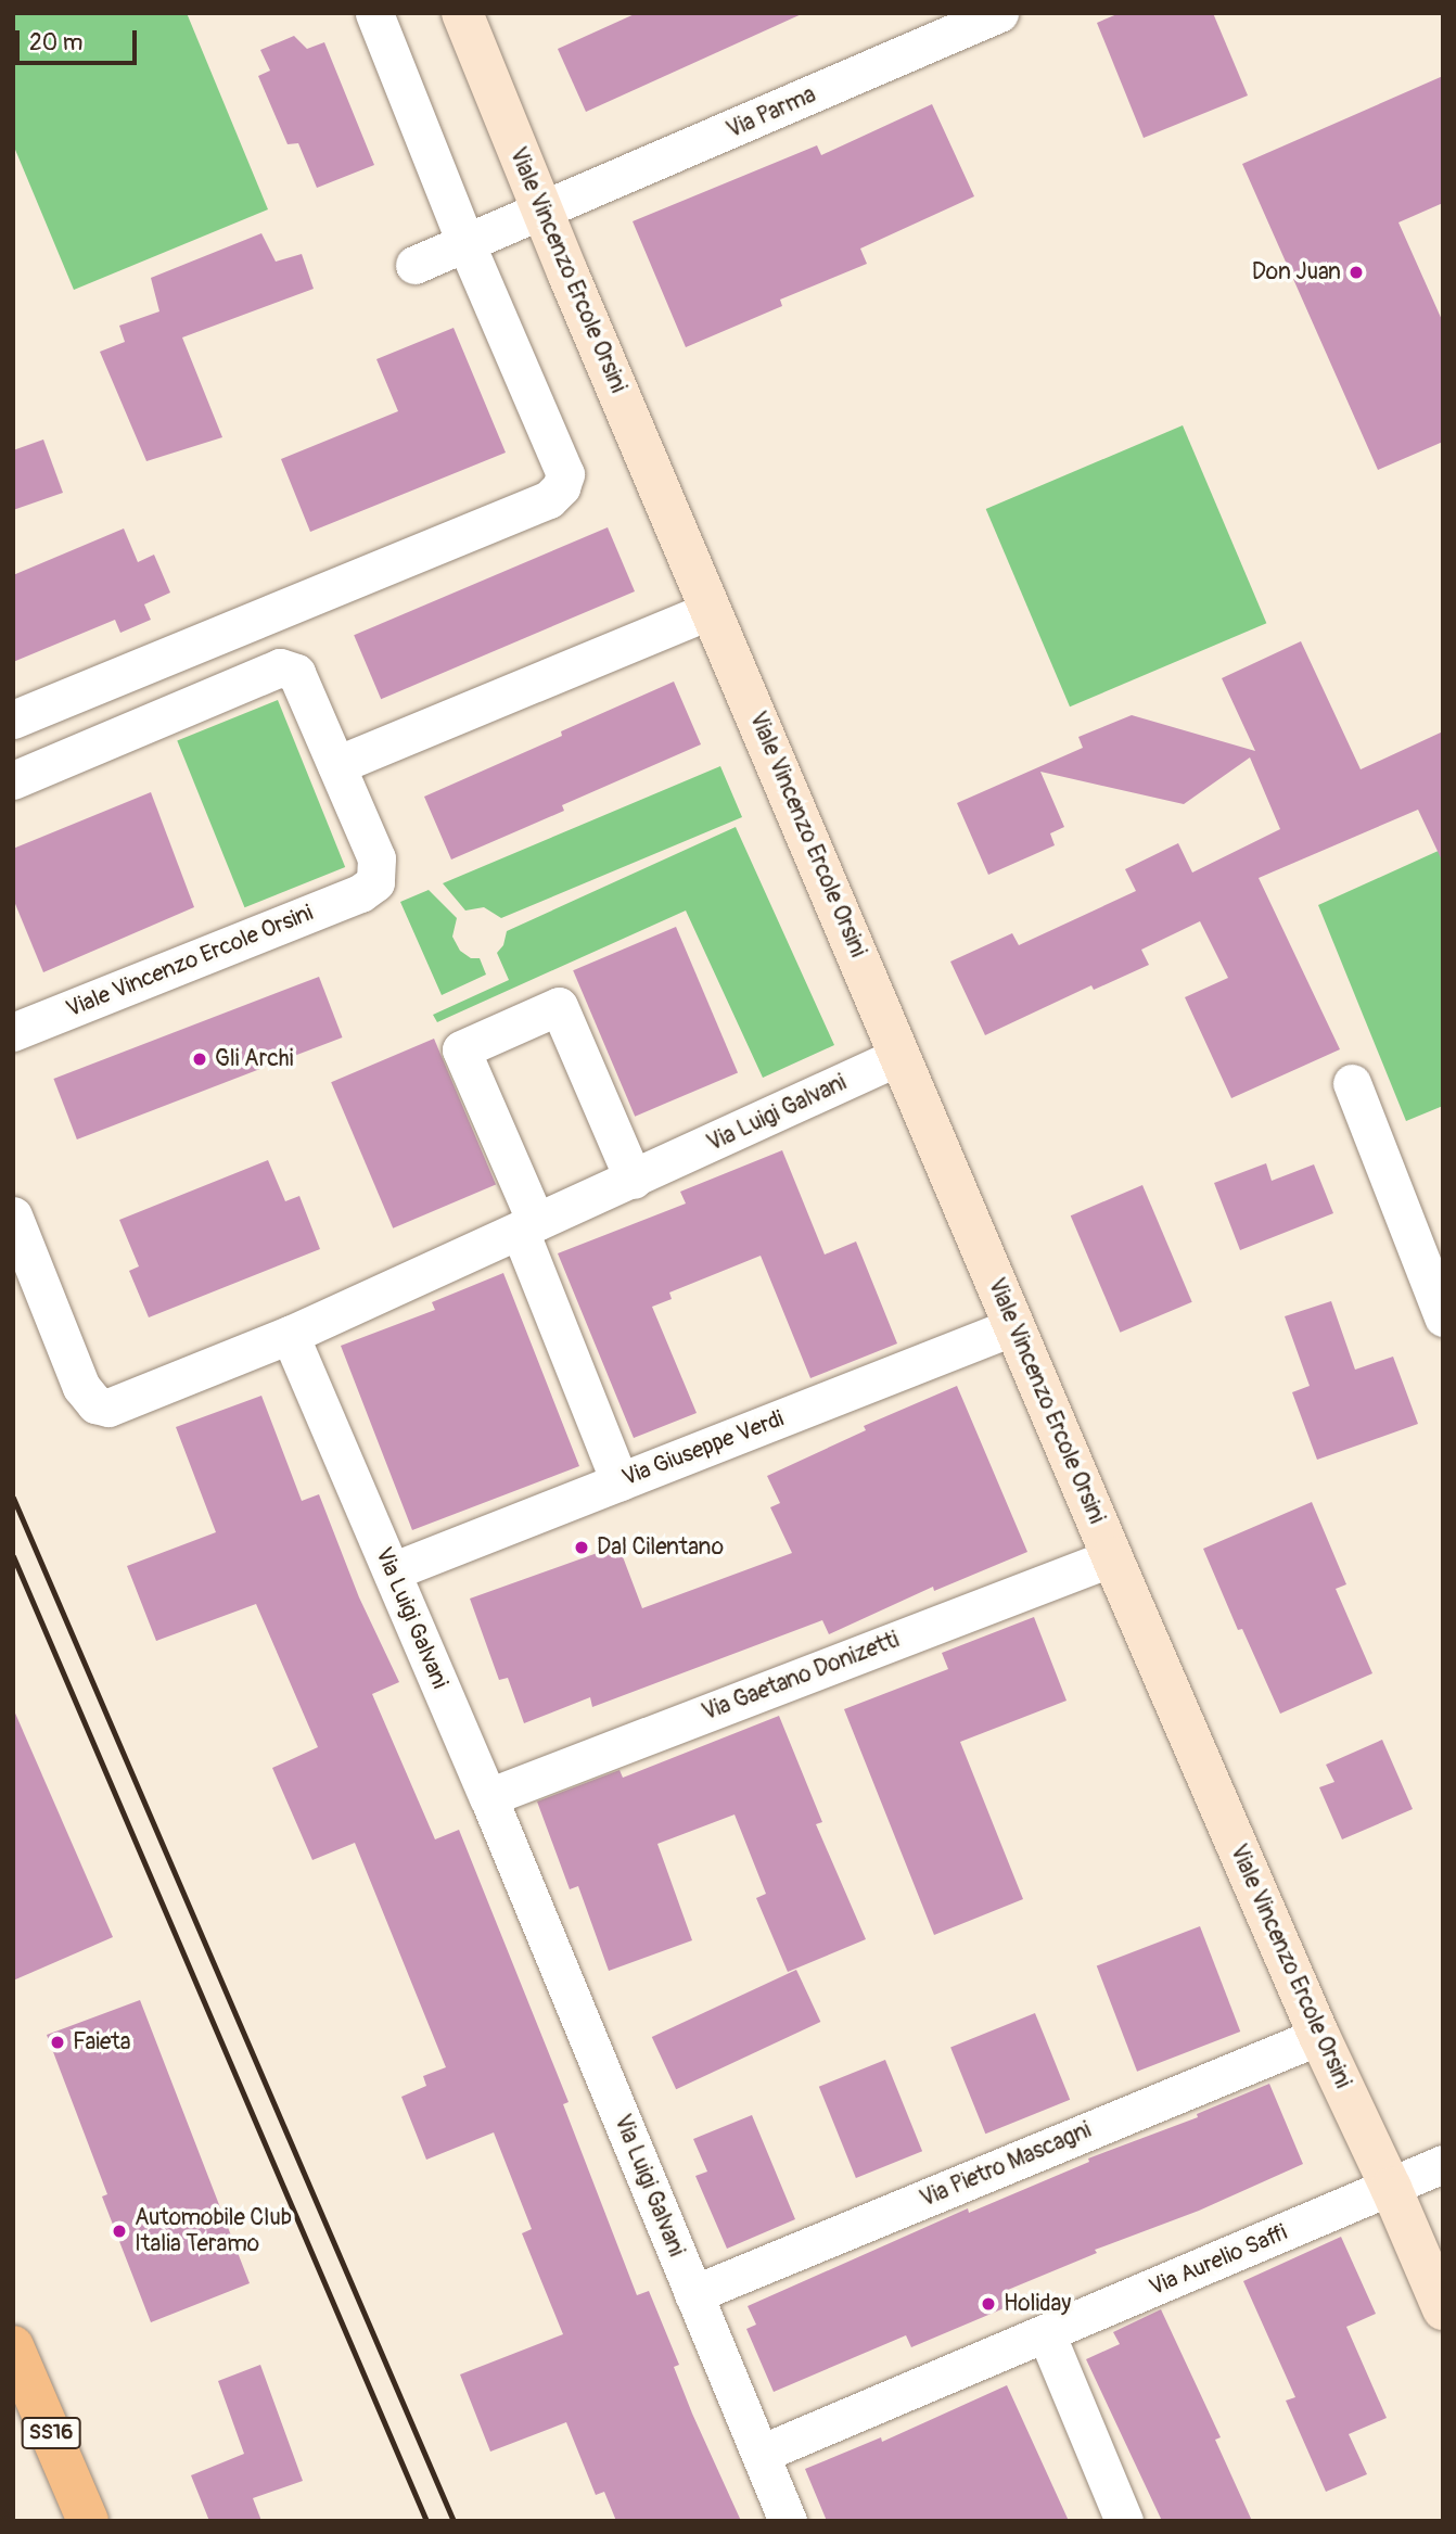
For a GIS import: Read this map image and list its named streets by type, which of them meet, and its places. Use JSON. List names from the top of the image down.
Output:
{
  "streets": {
    "main road": ["SS16"],
    "street": [
      "Via Parma",
      "Viale Vincenzo Ercole Orsini",
      "Via Luigi Galvani",
      "Via Giuseppe Verdi",
      "Via Gaetano Donizetti",
      "Via Pietro Mascagni",
      "Via Aurelio Saffi"
    ]
  },
  "crossings": [
    ["Via Parma", "Viale Vincenzo Ercole Orsini"],
    ["Viale Vincenzo Ercole Orsini", "Via Luigi Galvani"],
    ["Viale Vincenzo Ercole Orsini", "Via Giuseppe Verdi"],
    ["Viale Vincenzo Ercole Orsini", "Via Gaetano Donizetti"],
    ["Viale Vincenzo Ercole Orsini", "Via Pietro Mascagni"],
    ["Viale Vincenzo Ercole Orsini", "Via Aurelio Saffi"],
    ["Via Luigi Galvani", "Via Giuseppe Verdi"],
    ["Via Luigi Galvani", "Via Gaetano Donizetti"],
    ["Via Luigi Galvani", "Via Pietro Mascagni"],
    ["Via Luigi Galvani", "Via Aurelio Saffi"]
  ],
  "places": [
    "Don Juan",
    "Gli Archi",
    "Dal Cilentano",
    "Faieta",
    "Automobile Club Italia Teramo",
    "Holiday"
  ],
  "scale_bar": "20 m"
}
